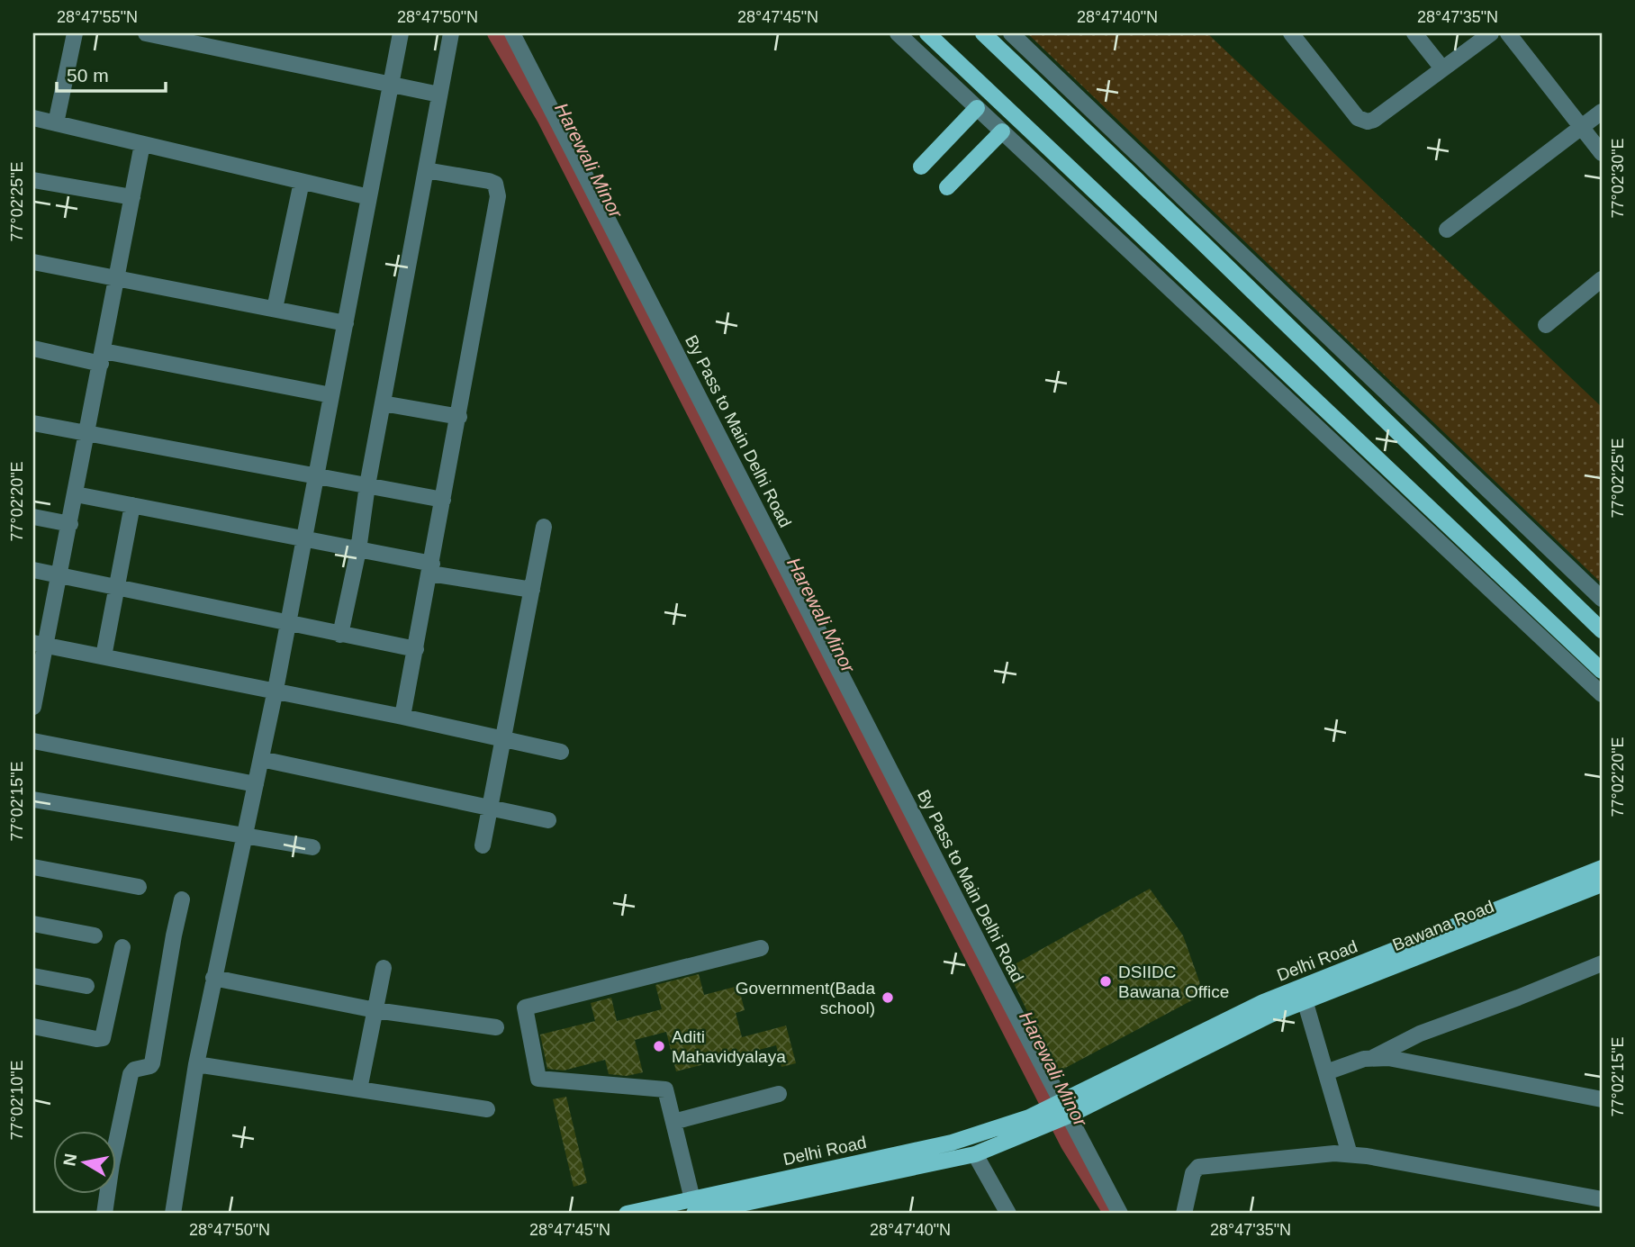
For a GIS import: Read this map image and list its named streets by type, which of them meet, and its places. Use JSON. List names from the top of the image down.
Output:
{
  "streets": {
    "main road": ["Bawana Road", "Delhi Road"],
    "street": ["By Pass to Main Delhi Road"]
  },
  "crossings": [
    ["By Pass to Main Delhi Road", "Delhi Road"],
    ["Bawana Road", "Delhi Road"]
  ],
  "water": ["Harewali Minor"],
  "places": ["DSIIDC Bawana Office", "Government(Bada school)", "Aditi Mahavidyalaya"],
  "scale_bar": "50 m",
  "north": "left",
  "coordinates": [
    "28°47'55\"N",
    "28°47'50\"N",
    "28°47'45\"N",
    "28°47'40\"N",
    "28°47'35\"N",
    "77°02'30\"E",
    "77°02'25\"E",
    "77°02'20\"E",
    "77°02'15\"E",
    "77°02'10\"E"
  ]
}
